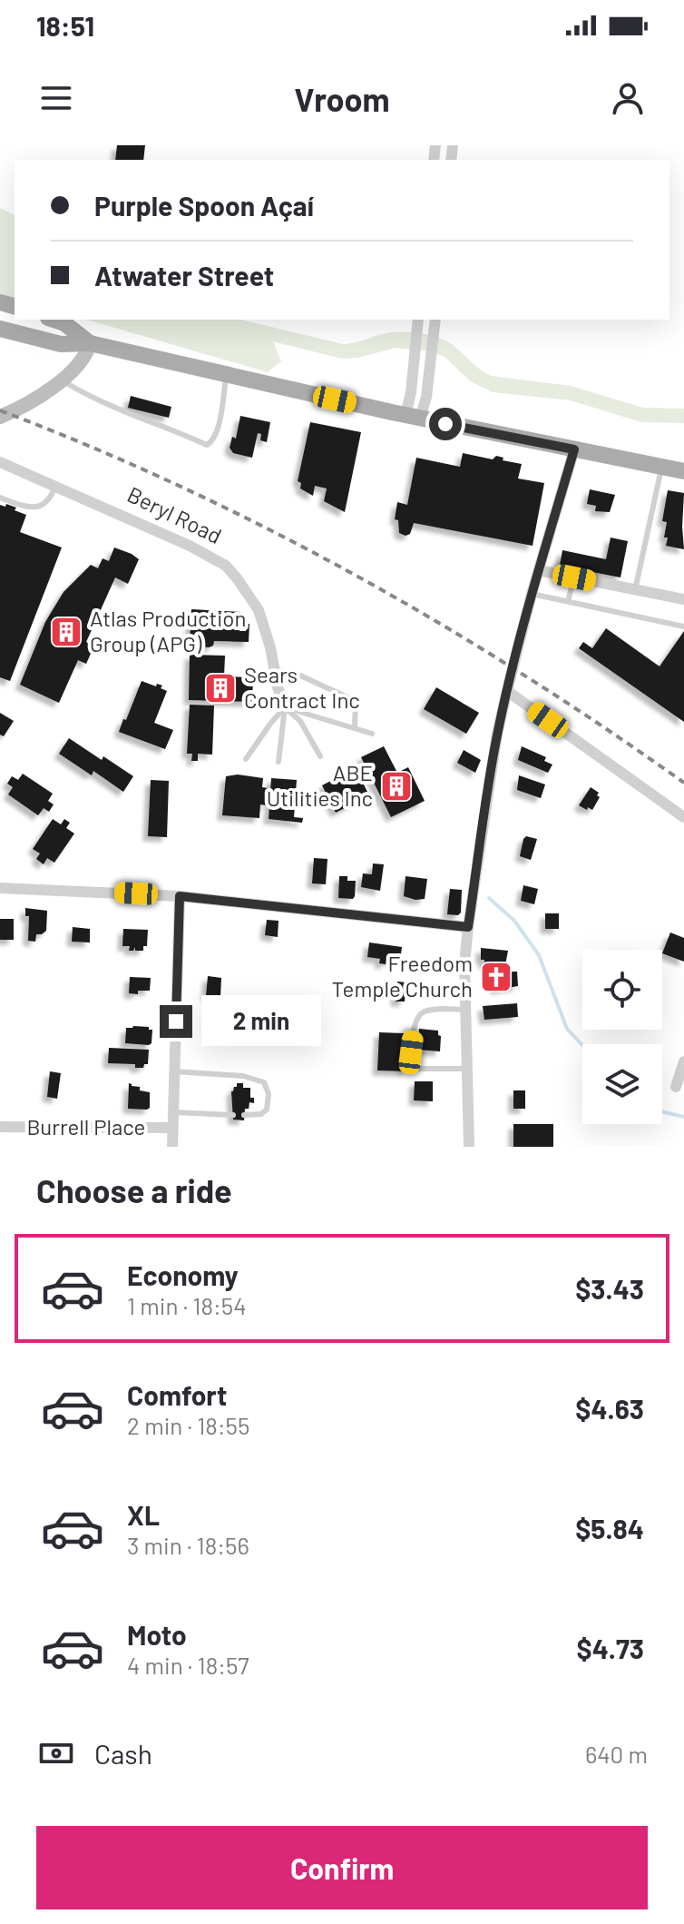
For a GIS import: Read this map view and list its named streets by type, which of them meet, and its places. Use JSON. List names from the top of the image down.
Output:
{
  "streets": {
    "street": ["Beryl Road", "Burrell Place"]
  },
  "places": {
    "building": ["Atlas Production Group (APG)", "Sears Contract Inc", "ABE Utilities Inc"],
    "church": ["Freedom Temple Church"]
  },
  "page": {
    "status": "18:51",
    "header": "Vroom",
    "banner": ["Purple Spoon Açaí", "Atwater Street"],
    "bubble": "2 min",
    "heading": "Choose a ride",
    "list": [
      {
        "name": "Economy",
        "note": "1 min · 18:54",
        "value": "$3.43"
      },
      {
        "name": "Comfort",
        "note": "2 min · 18:55",
        "value": "$4.63"
      },
      {
        "name": "XL",
        "note": "3 min · 18:56",
        "value": "$5.84"
      },
      {
        "name": "Moto",
        "note": "4 min · 18:57",
        "value": "$4.73"
      }
    ],
    "pay": ["Cash", "640 m"],
    "buttons": "Confirm"
  }
}
